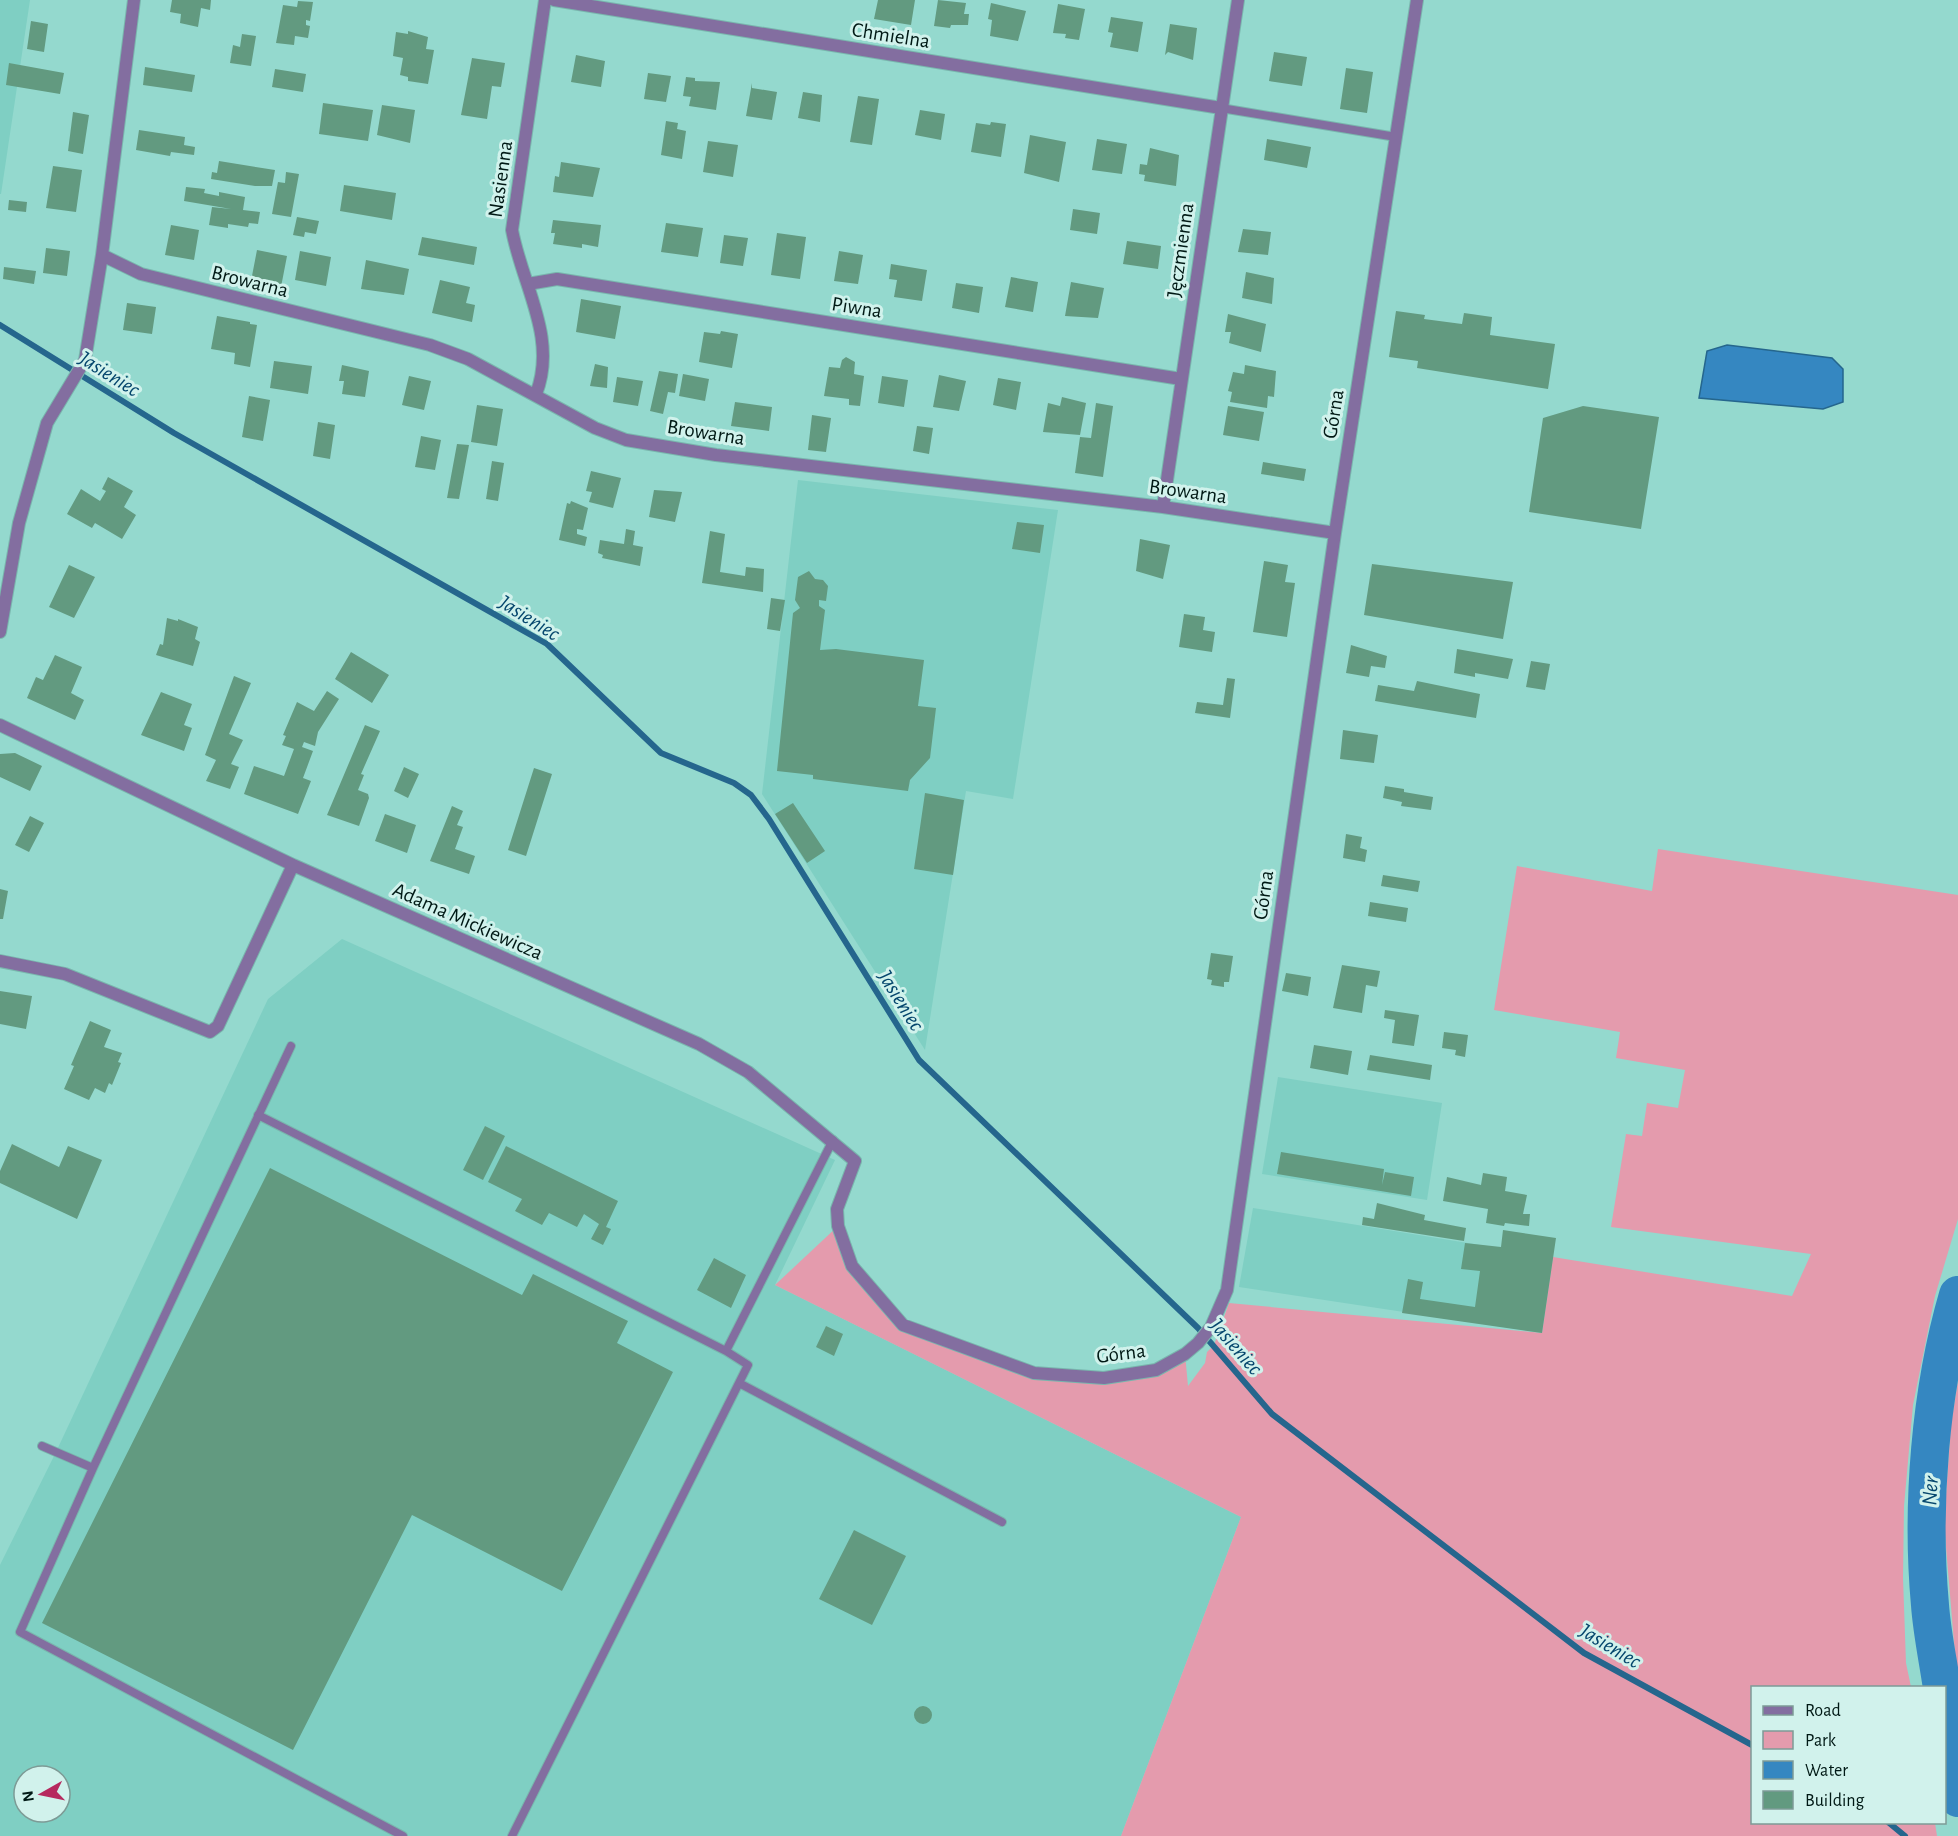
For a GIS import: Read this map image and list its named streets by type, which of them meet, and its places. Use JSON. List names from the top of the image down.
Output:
{
  "streets": {
    "street": [
      "Chmielna",
      "Nasienna",
      "Jęczmienna",
      "Browarna",
      "Piwna",
      "Górna",
      "Adama Mickiewicza"
    ]
  },
  "crossings": [
    ["Chmielna", "Jęczmienna"],
    ["Nasienna", "Browarna"],
    ["Nasienna", "Piwna"],
    ["Jęczmienna", "Browarna"],
    ["Jęczmienna", "Piwna"],
    ["Browarna", "Górna"],
    ["Górna", "Adama Mickiewicza"]
  ],
  "water": ["Jasieniec", "Ner"],
  "legend": [
    "Road",
    "Park",
    "Water",
    "Building"
  ],
  "north": "left"
}
